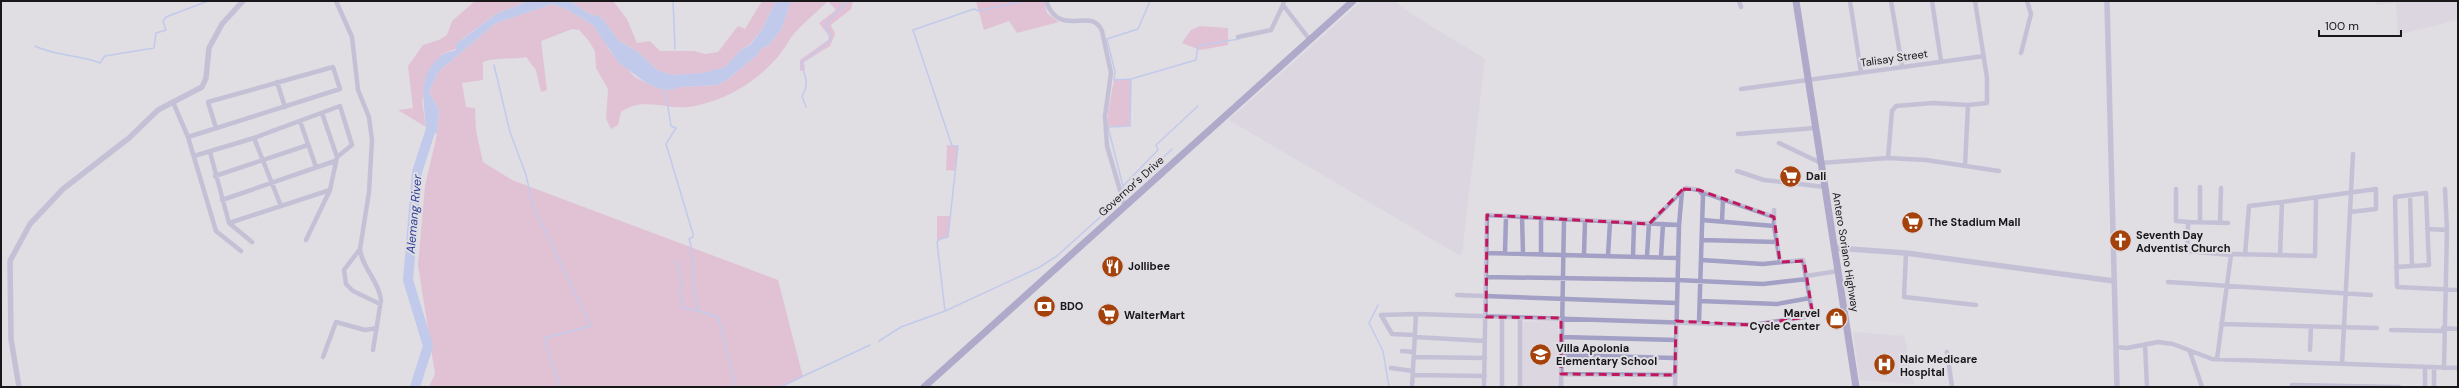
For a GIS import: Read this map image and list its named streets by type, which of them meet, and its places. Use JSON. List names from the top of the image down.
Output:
{
  "streets": {
    "main road": ["Governor's Drive", "Antero Soriano Highway"],
    "street": ["Talisay Street"]
  },
  "crossings": [
    ["Talisay Street", "Antero Soriano Highway"]
  ],
  "water": ["Alemang River"],
  "places": {
    "supermarket": ["Dali", "The Stadium Mall", "WalterMart"],
    "church": ["Seventh Day Adventist Church"],
    "restaurant": ["Jollibee"],
    "bank": ["BDO"],
    "shop": ["Marvel Cycle Center"],
    "school or university": ["Villa Apolonia Elementary School"],
    "hospital": ["Naic Medicare Hospital"]
  },
  "scale_bar": "100 m"
}
